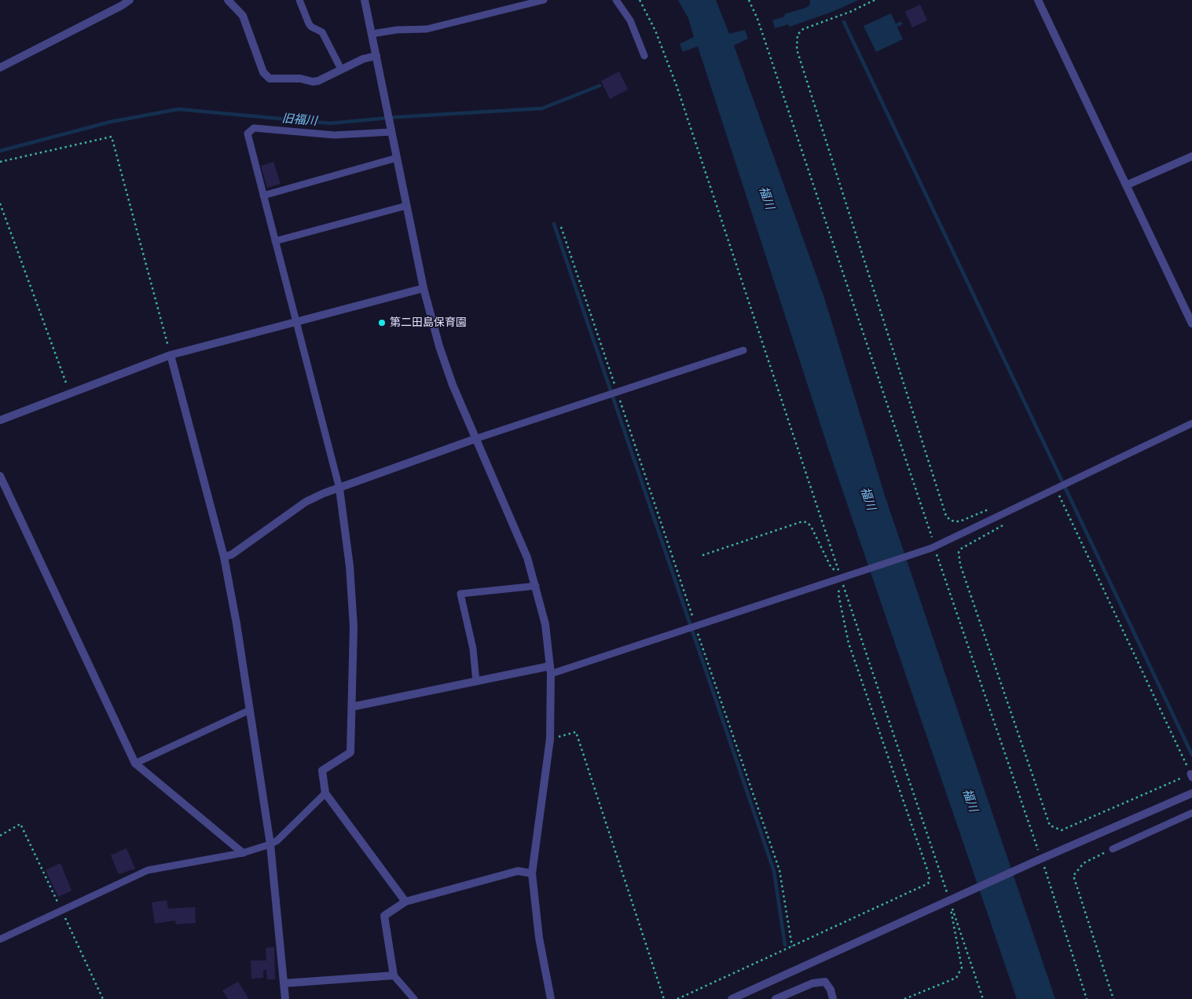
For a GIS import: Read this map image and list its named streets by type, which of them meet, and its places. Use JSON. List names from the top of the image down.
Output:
{
  "water": ["旧福川", "福川"],
  "places": ["第二田島保育園"]
}
